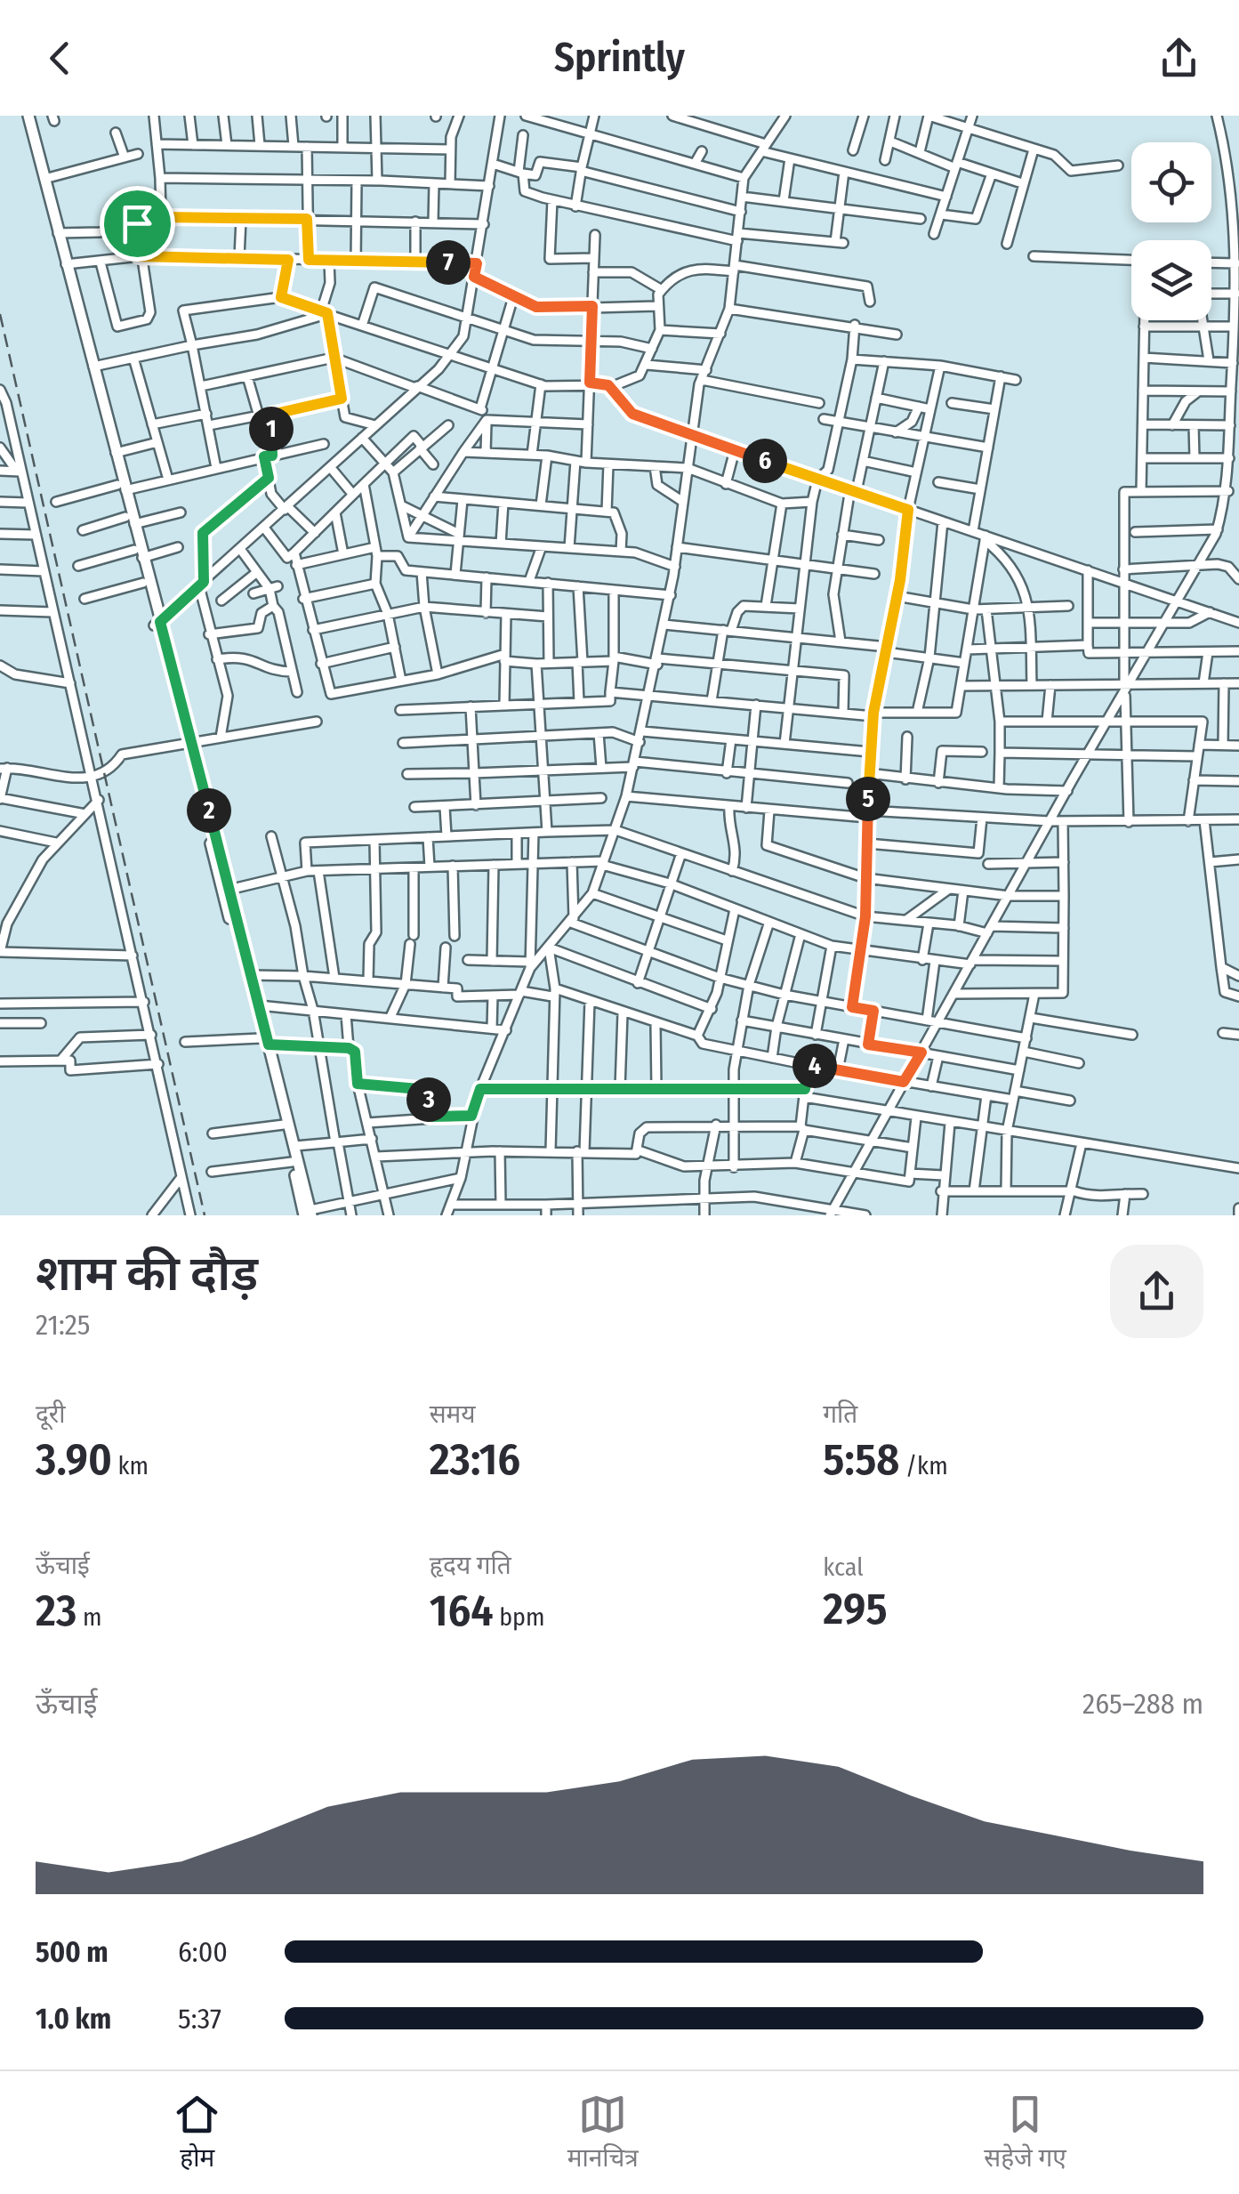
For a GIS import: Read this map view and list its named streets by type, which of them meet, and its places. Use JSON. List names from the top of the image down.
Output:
{
  "page": {
    "header": "Sprintly",
    "pins": [
      "7",
      "1",
      "6",
      "5",
      "2",
      "4",
      "3"
    ],
    "heading": ["शाम की दौड़", "21:25"],
    "stats": [
      ["दूरी", "3.90 km"],
      ["समय", "23:16"],
      ["गति", "5:58 /km"],
      ["ऊँचाई", "23 m"],
      ["हृदय गति", "164 bpm"],
      ["kcal", "295"]
    ],
    "chart": ["ऊँचाई", "265–288 m"],
    "list": [
      {
        "name": "500 m",
        "note": "6:00"
      },
      {
        "name": "1.0 km",
        "note": "5:37"
      }
    ],
    "tabs": ["होम", "मानचित्र", "सहेजे गए"]
  }
}
